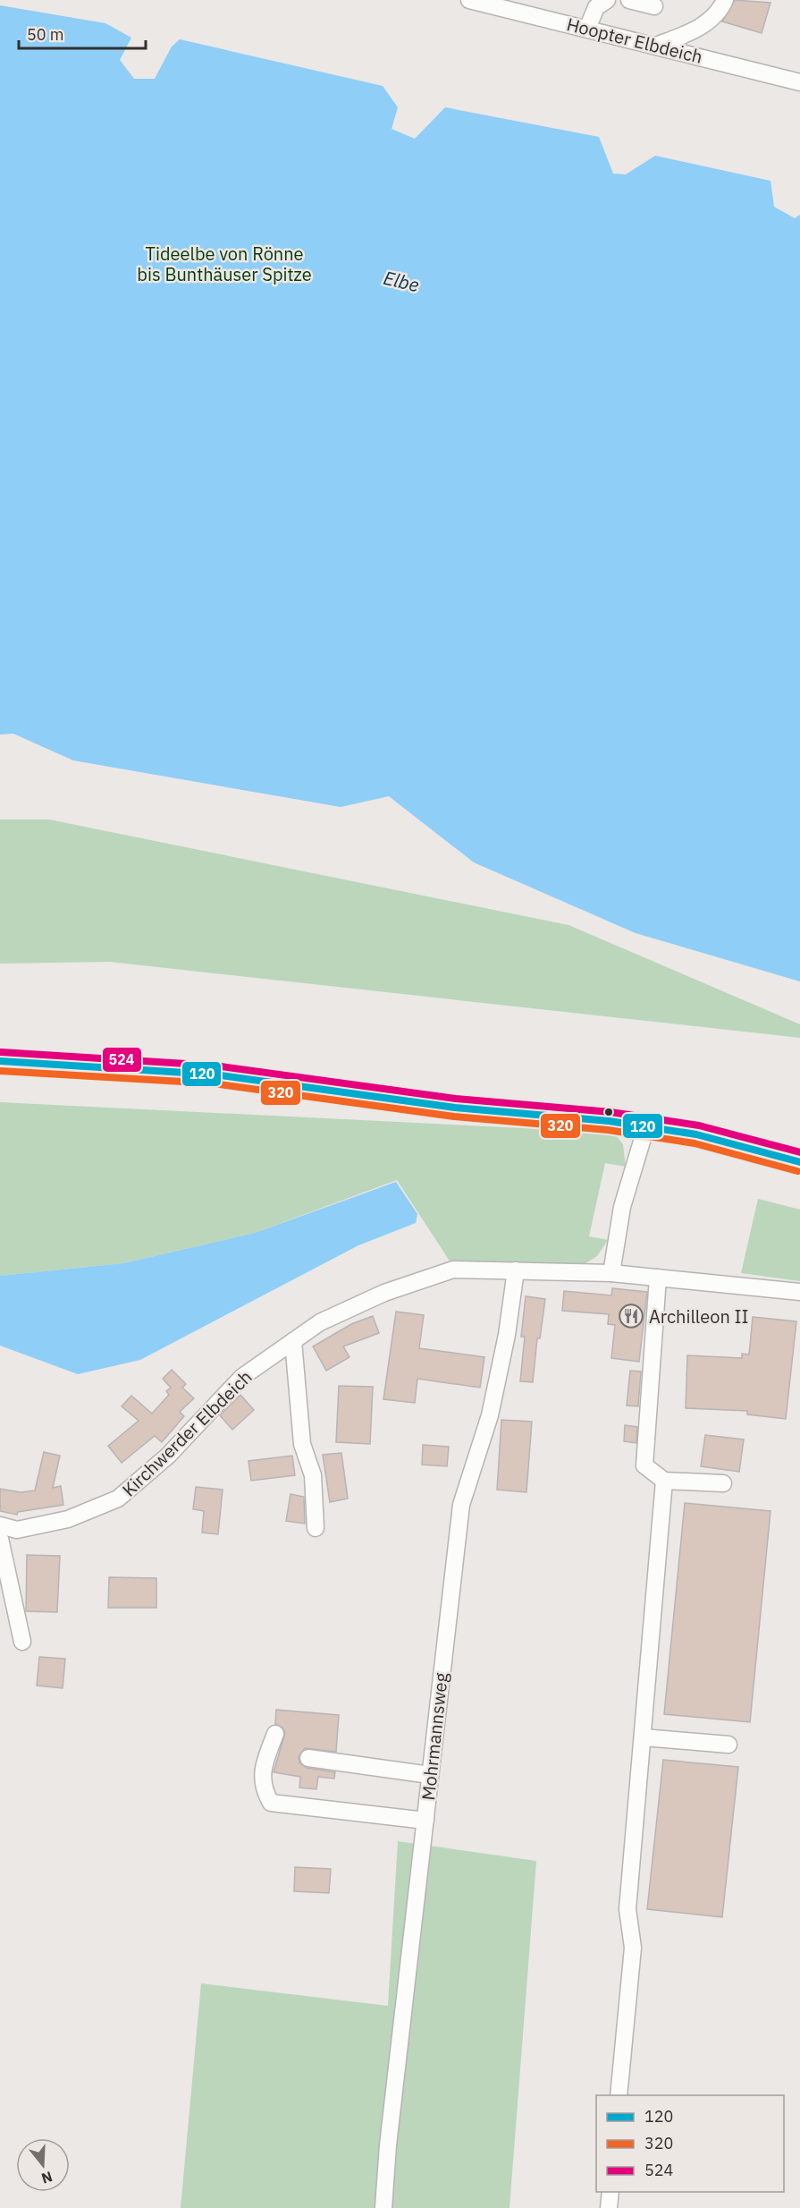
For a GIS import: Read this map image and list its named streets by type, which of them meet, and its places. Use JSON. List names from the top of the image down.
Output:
{
  "streets": {
    "street": ["Hoopter Elbdeich", "Kirchwerder Elbdeich", "Mohrmannsweg"]
  },
  "crossings": [
    ["Kirchwerder Elbdeich", "Mohrmannsweg"]
  ],
  "water": ["Elbe"],
  "parks": ["Tideelbe von Rönne bis Bunthäuser Spitze"],
  "places": {
    "restaurant": ["Archilleon II"]
  },
  "lines": ["transit line 524", "transit line 120", "transit line 320"],
  "legend": ["120", "320", "524"],
  "scale_bar": "50 m",
  "north": "bottom"
}
